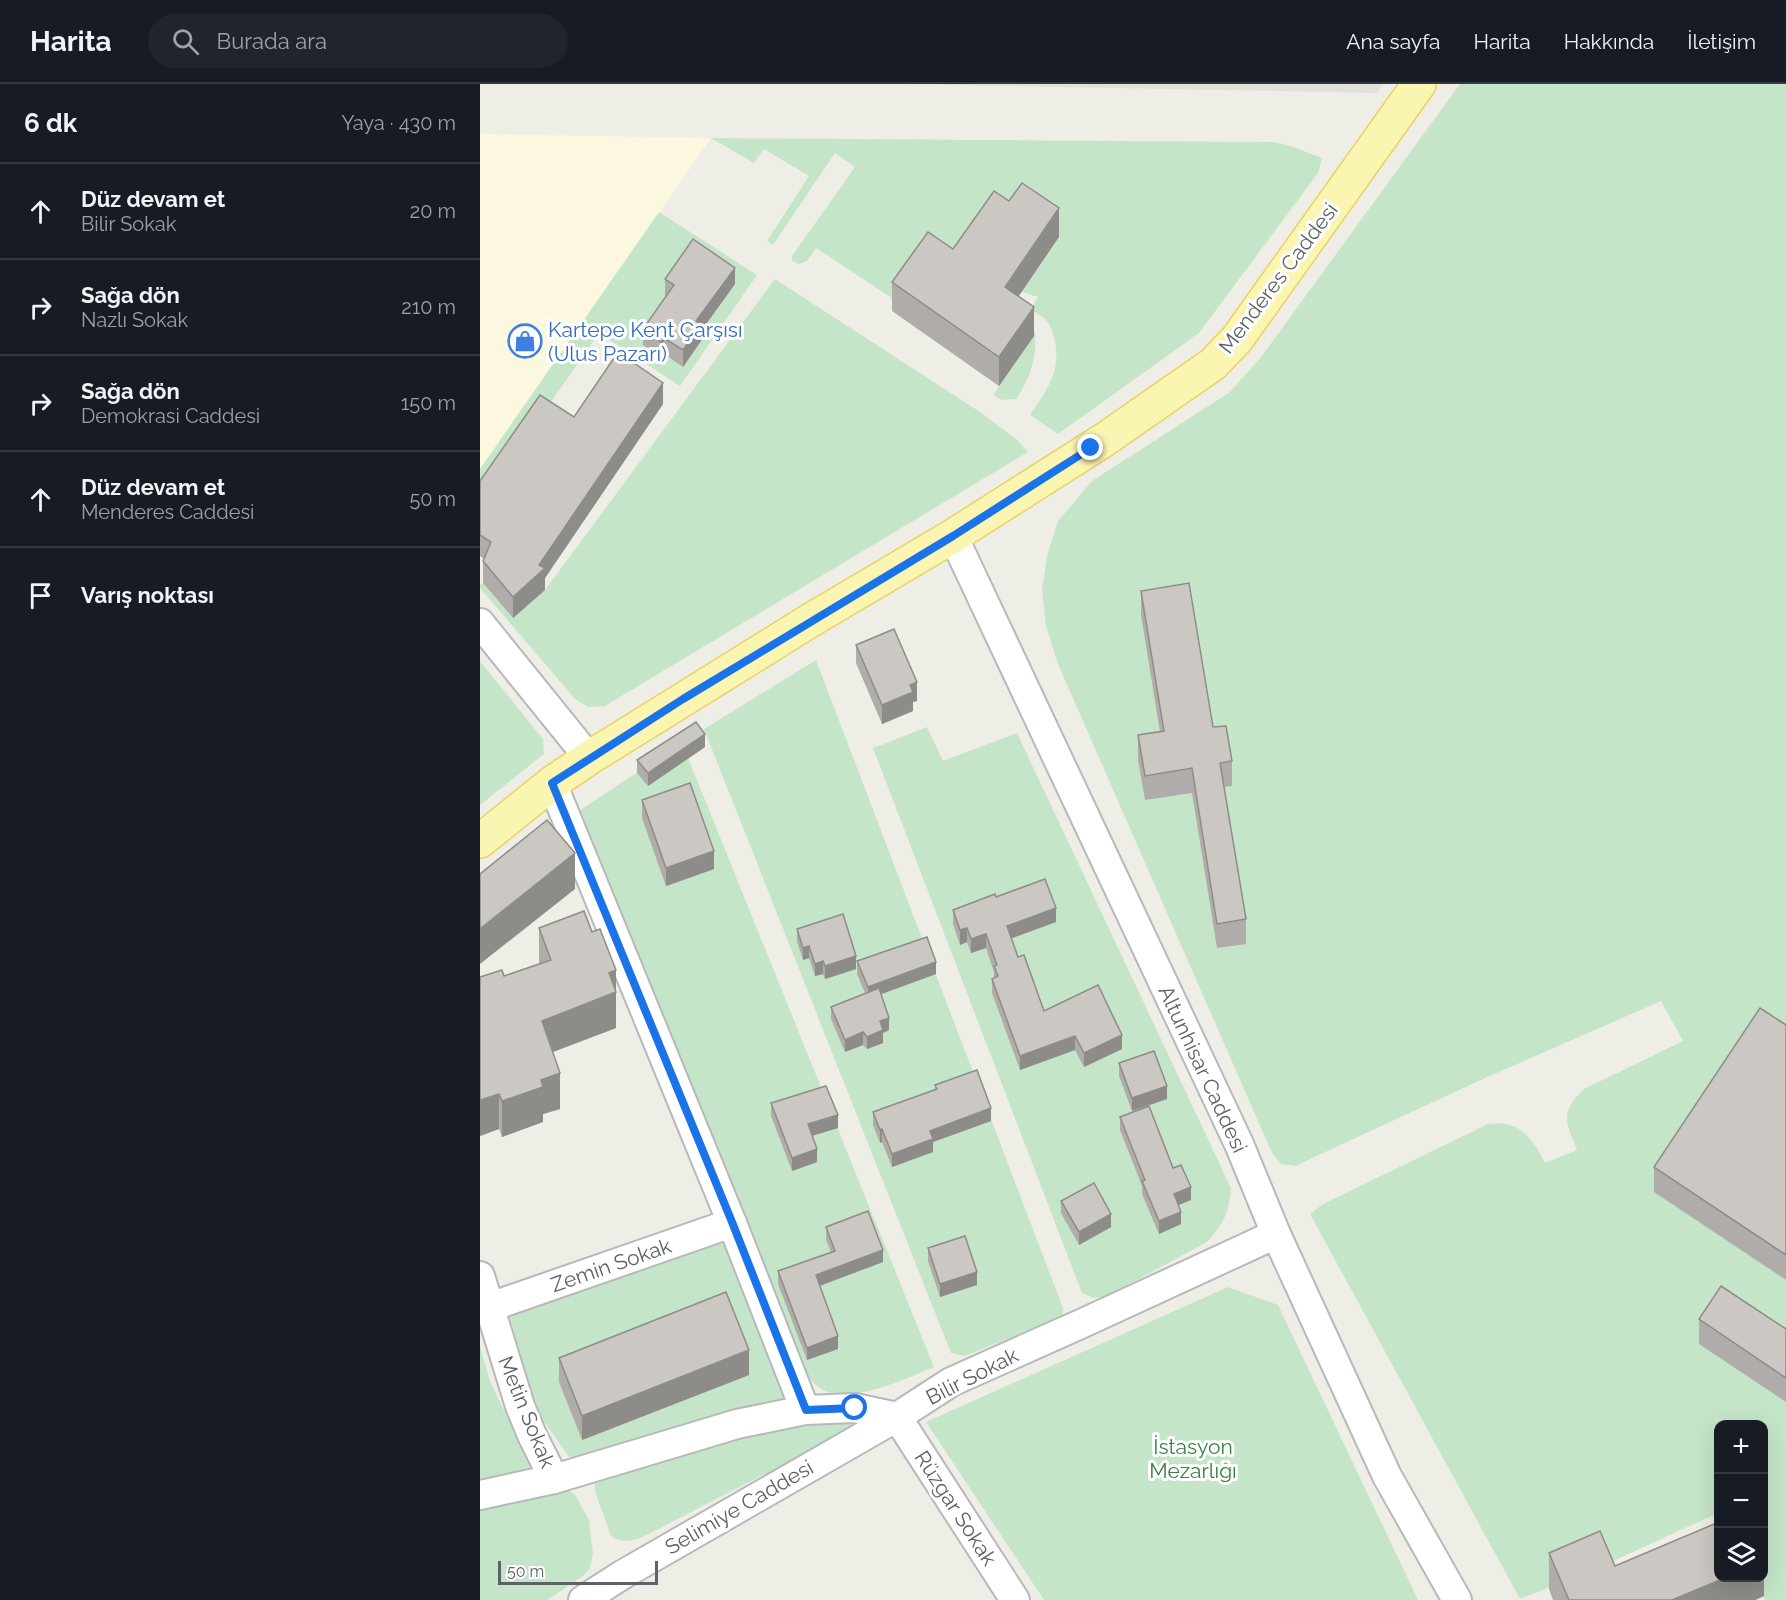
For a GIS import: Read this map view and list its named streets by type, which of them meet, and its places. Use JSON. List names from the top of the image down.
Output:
{
  "streets": {
    "main road": ["Menderes Caddesi"],
    "street": [
      "Altunhisar Caddesi",
      "Zemin Sokak",
      "Bilir Sokak",
      "Metin Sokak",
      "Selimiye Caddesi",
      "Rüzgar Sokak"
    ]
  },
  "crossings": [
    ["Menderes Caddesi", "Altunhisar Caddesi"],
    ["Altunhisar Caddesi", "Bilir Sokak"],
    ["Zemin Sokak", "Metin Sokak"],
    ["Bilir Sokak", "Selimiye Caddesi"],
    ["Bilir Sokak", "Rüzgar Sokak"],
    ["Selimiye Caddesi", "Rüzgar Sokak"]
  ],
  "parks": ["İstasyon Mezarlığı"],
  "places": {
    "shop": ["Kartepe Kent Çarşısı (Ulus Pazarı)"]
  },
  "scale_bar": "50 m",
  "page": {
    "header": "Harita",
    "search": "Burada ara",
    "nav": [
      "Ana sayfa",
      "Harita",
      "Hakkında",
      "İletişim"
    ],
    "heading": ["6 dk", "Yaya · 430 m"],
    "list": [
      ["Düz devam et", "Bilir Sokak", "20 m"],
      ["Sağa dön", "Nazlı Sokak", "210 m"],
      ["Sağa dön", "Demokrasi Caddesi", "150 m"],
      ["Düz devam et", "Menderes Caddesi", "50 m"],
      "Varış noktası"
    ],
    "map_buttons": ["+", "−"],
    "scale": "50 m"
  }
}
